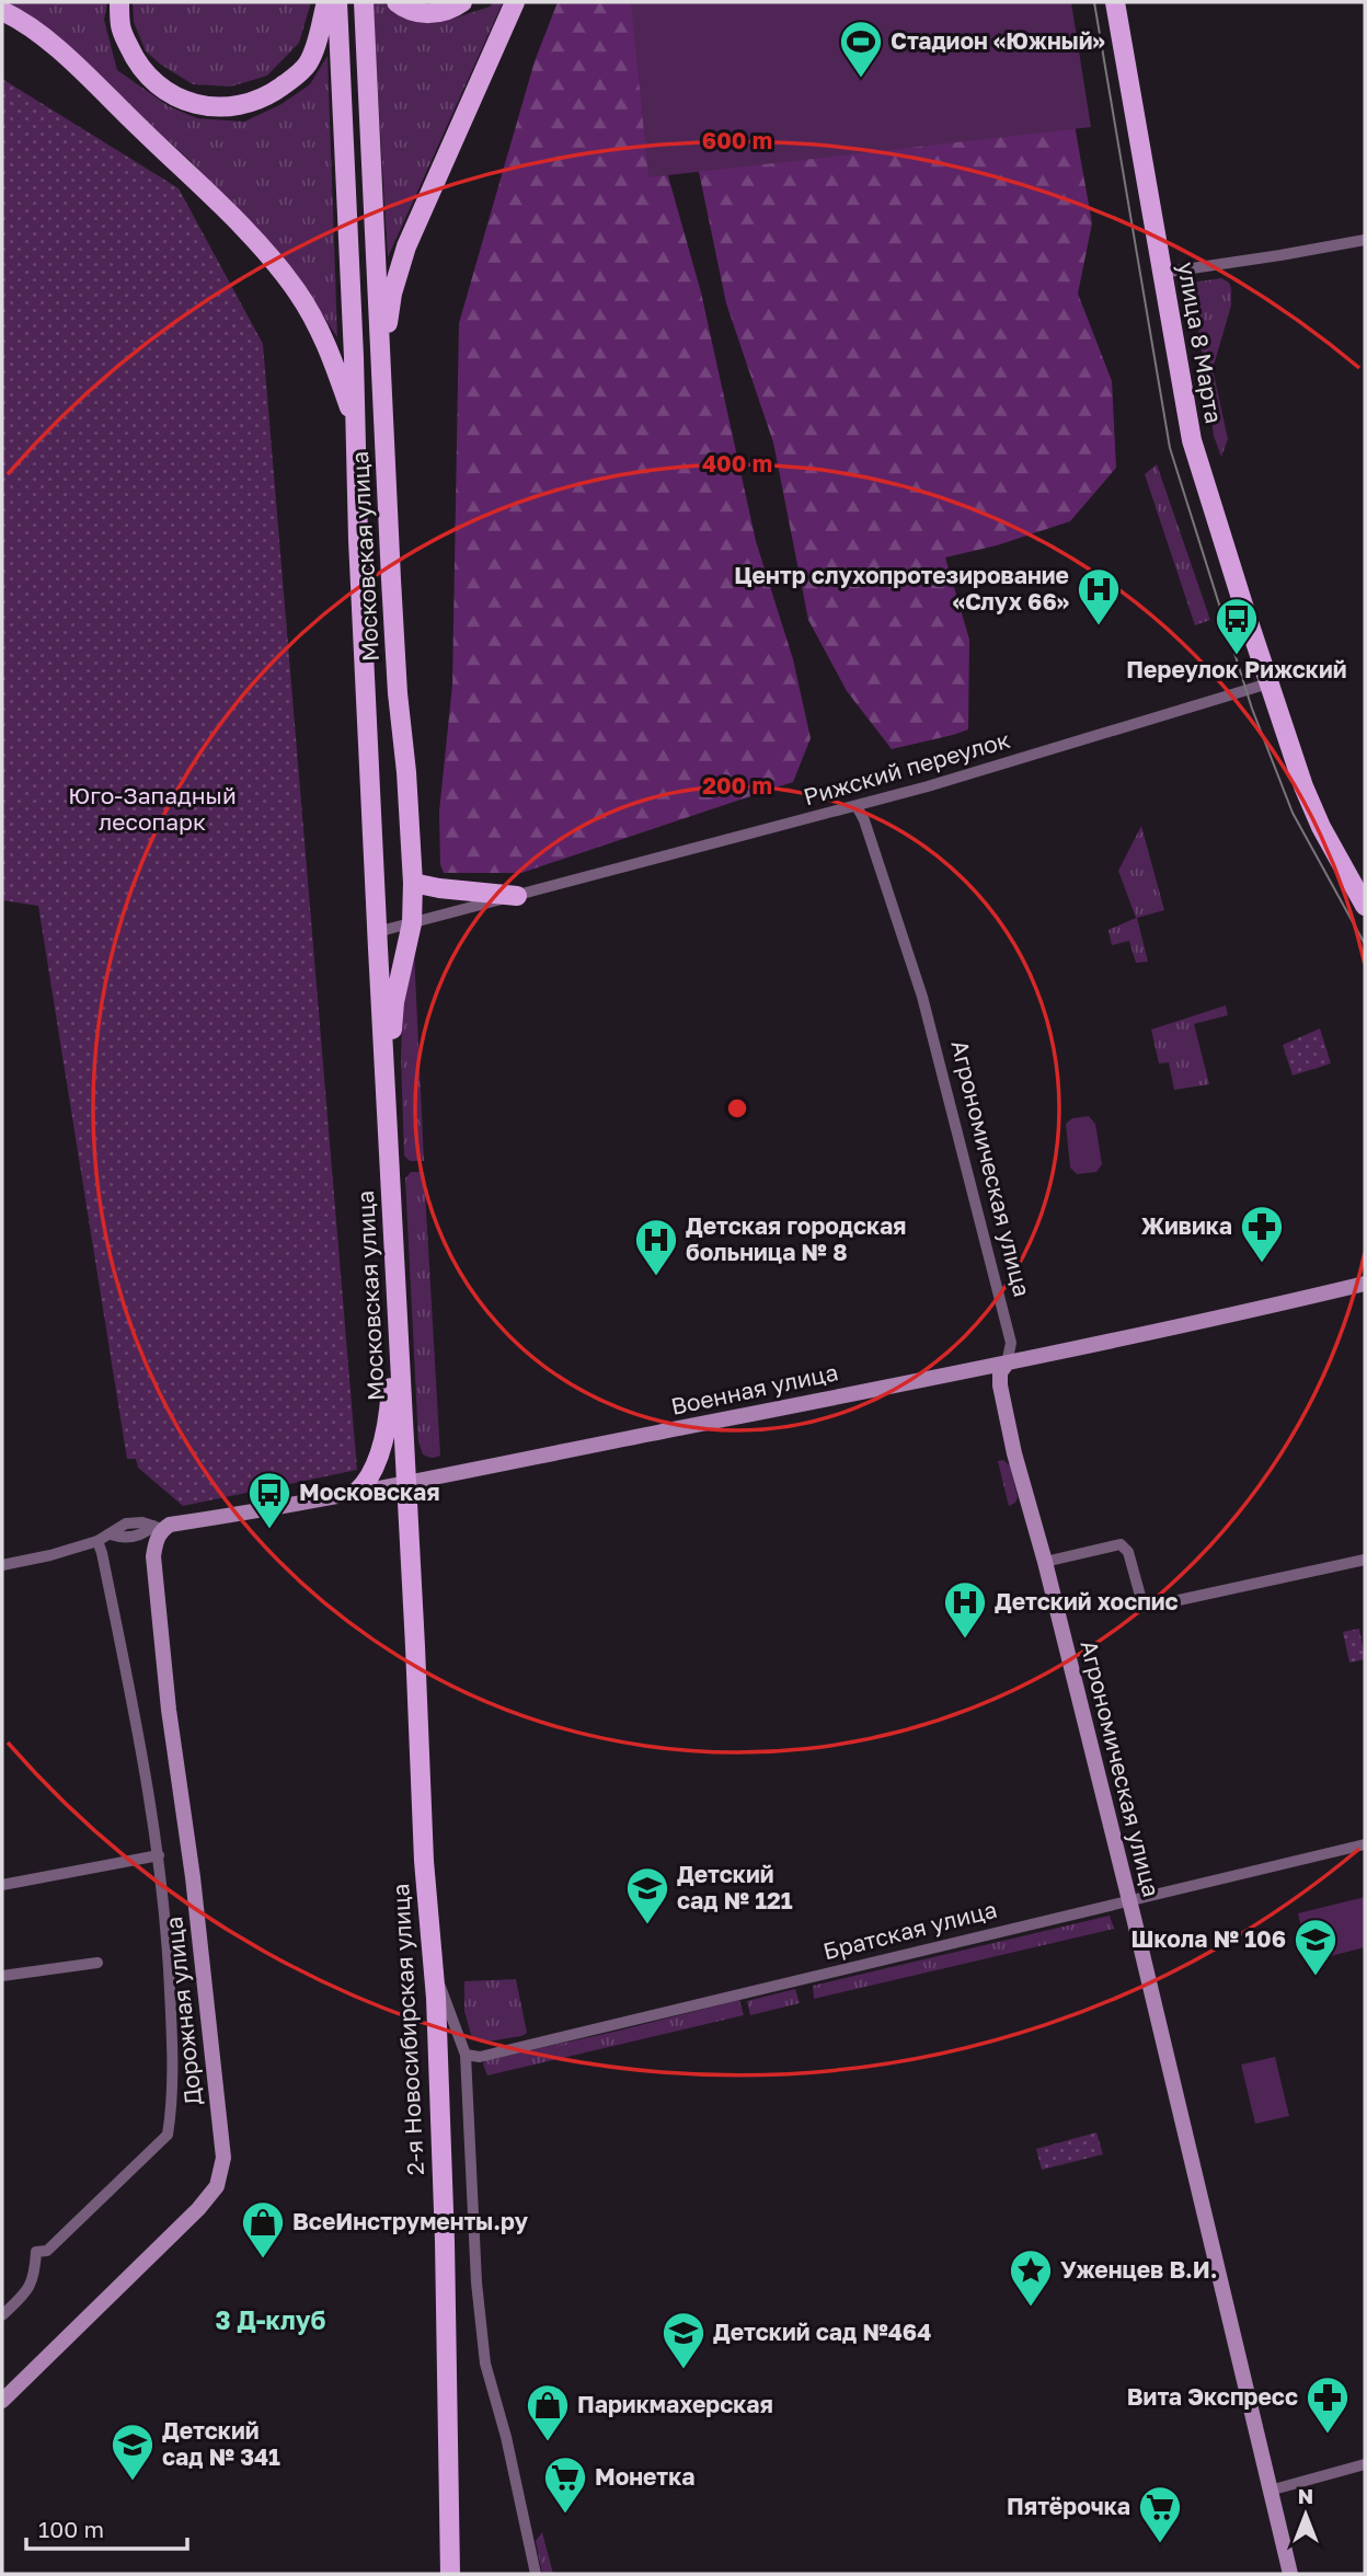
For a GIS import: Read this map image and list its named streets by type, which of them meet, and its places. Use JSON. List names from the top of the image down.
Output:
{
  "streets": {
    "main road": ["улица 8 Марта", "Московская улица", "2-я Новосибирская улица"],
    "street": [
      "Рижский переулок",
      "Агрономическая улица",
      "Военная улица",
      "Братская улица",
      "Дорожная улица"
    ]
  },
  "crossings": [
    ["улица 8 Марта", "Рижский переулок"],
    ["Московская улица", "Рижский переулок"],
    ["Московская улица", "Военная улица"],
    ["Московская улица", "2-я Новосибирская улица"],
    ["Рижский переулок", "Агрономическая улица"],
    ["Агрономическая улица", "Военная улица"],
    ["Агрономическая улица", "Братская улица"],
    ["Военная улица", "Дорожная улица"],
    ["Военная улица", "2-я Новосибирская улица"],
    ["Братская улица", "2-я Новосибирская улица"]
  ],
  "districts": ["3 Д-клуб"],
  "parks": ["Юго-Западный лесопарк"],
  "places": {
    "sports": ["Стадион «Южный»"],
    "hospital": ["Центр слухопротезирование «Слух 66»", "Детская городская больница № 8", "Детский хоспис"],
    "bus stop": ["Переулок Рижский", "Московская"],
    "pharmacy": ["Живика", "Вита Экспресс"],
    "school or university": [
      "Детский сад № 121",
      "Школа № 106",
      "Детский сад №464",
      "Детский сад № 341"
    ],
    "shop": ["ВсеИнструменты.ру", "Парикмахерская"],
    "place": ["Уженцев В.И."],
    "supermarket": ["Монетка", "Пятёрочка"]
  },
  "scale_bar": "100 m",
  "north": "top",
  "rings": ["600 m", "400 m", "200 m"]
}
